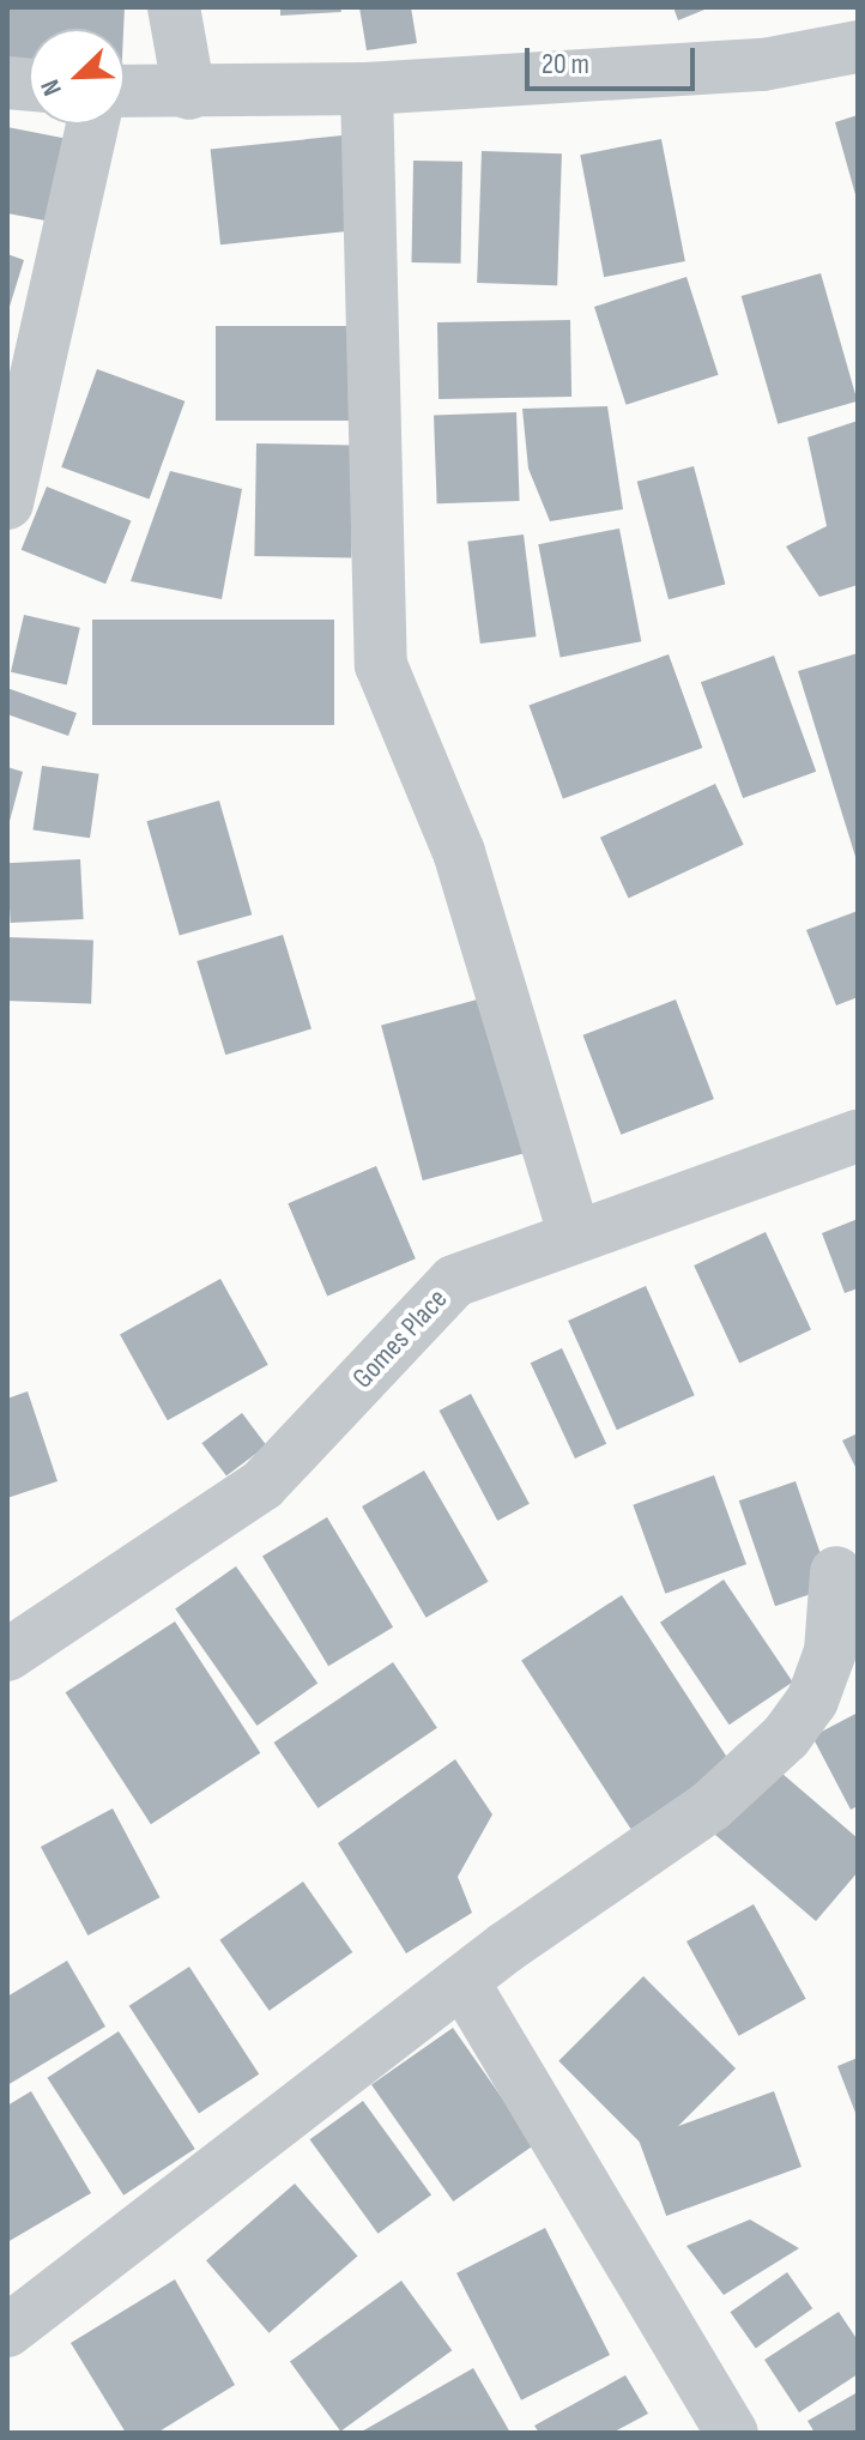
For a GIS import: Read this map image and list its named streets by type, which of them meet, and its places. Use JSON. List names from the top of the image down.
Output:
{
  "streets": {
    "street": ["Gomes Place"]
  },
  "scale_bar": "20 m",
  "north": "bottom left"
}
